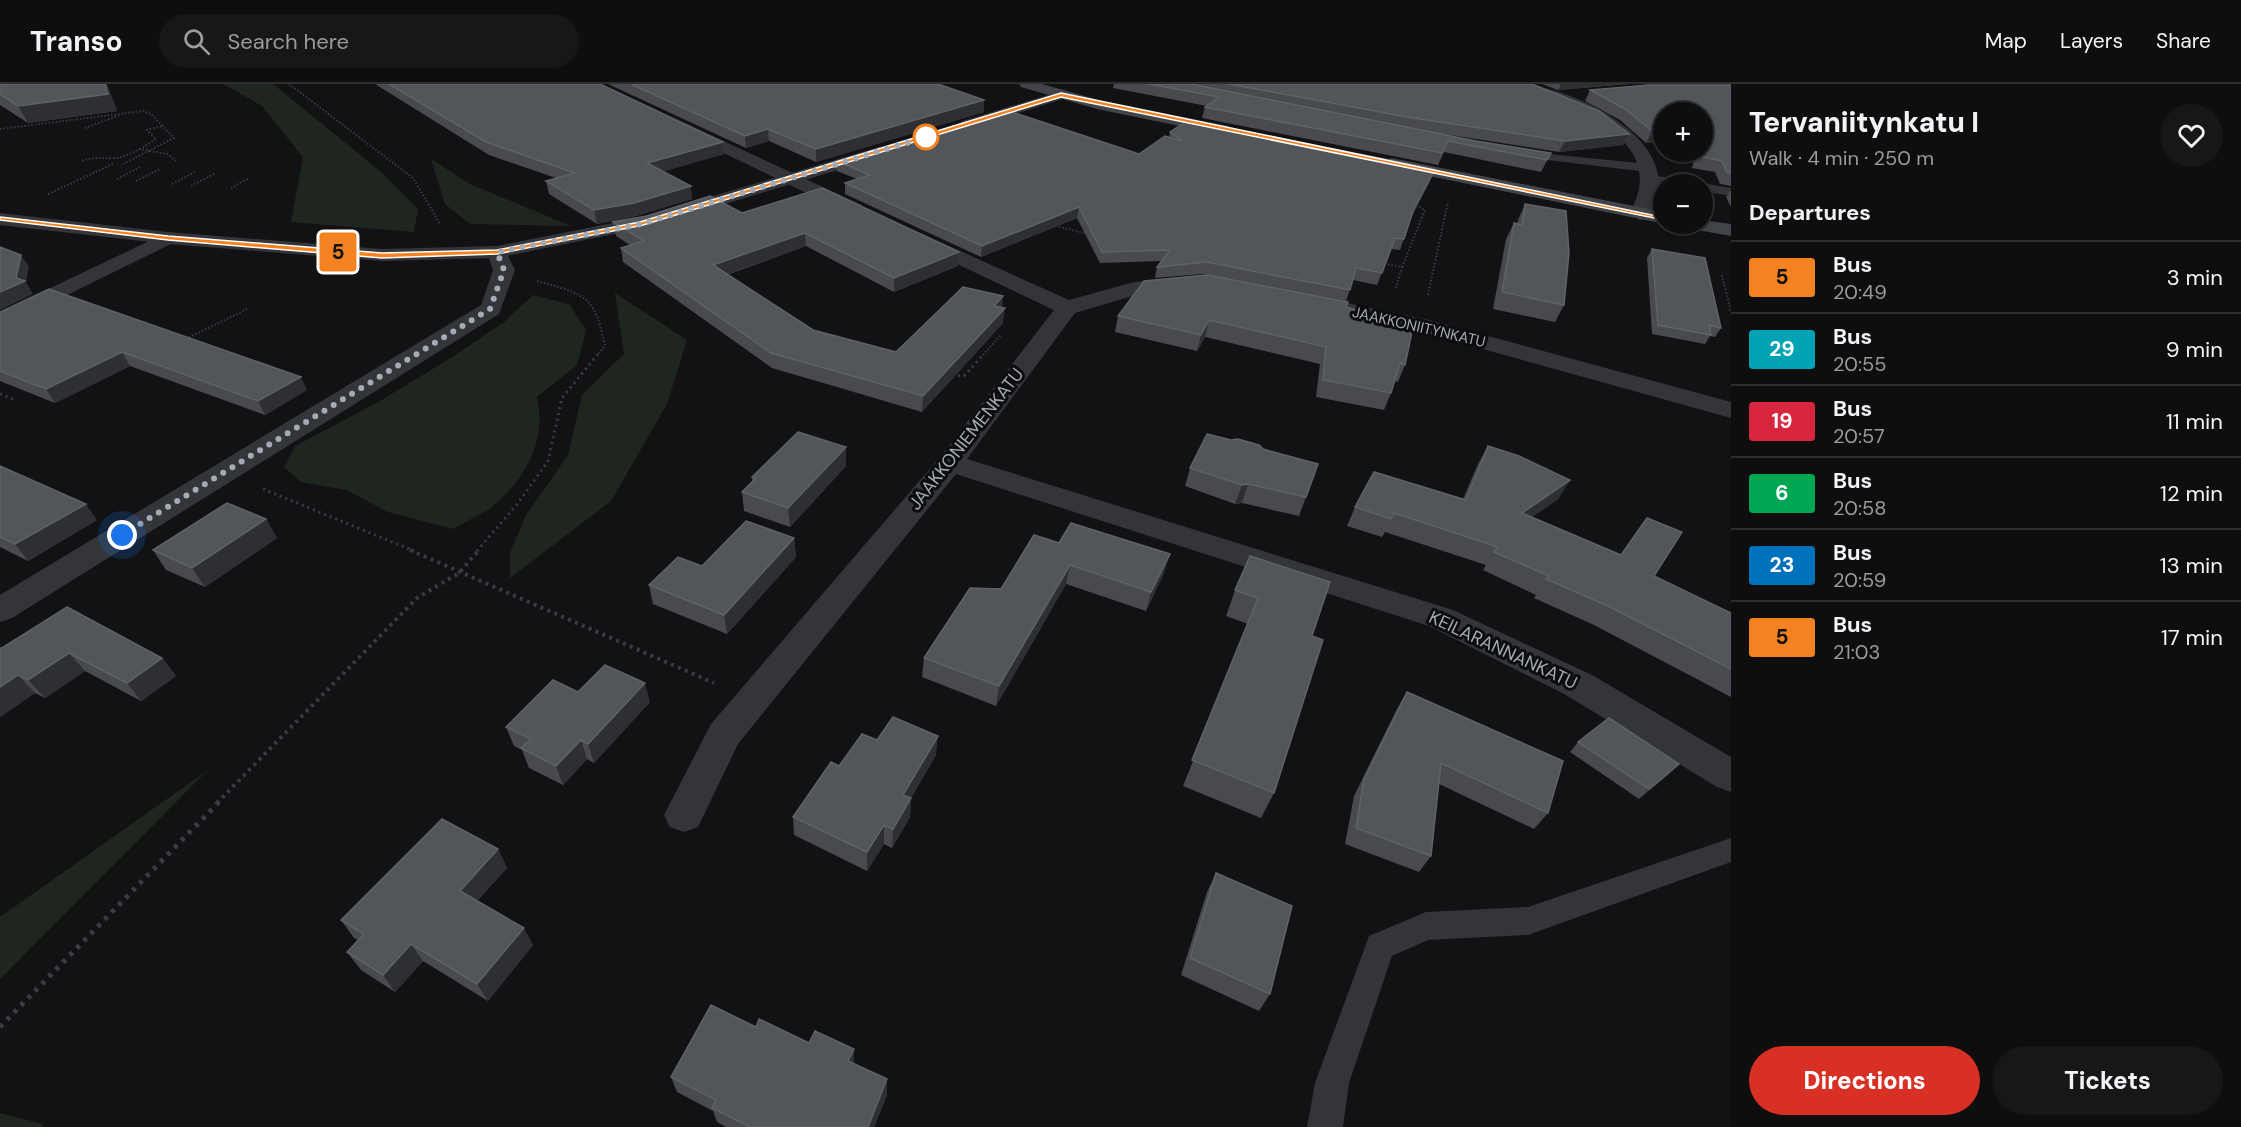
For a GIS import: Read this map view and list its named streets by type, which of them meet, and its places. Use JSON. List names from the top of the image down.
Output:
{
  "streets": {
    "street": ["JAAKKONIITYNKATU", "JAAKKONIEMENKATU", "KEILARANNANKATU"]
  },
  "crossings": [
    ["JAAKKONIEMENKATU", "KEILARANNANKATU"]
  ],
  "lines": ["bus line 5"],
  "page": {
    "header": "Transo",
    "search": "Search here",
    "nav": ["Map", "Layers", "Share"],
    "on_map": "5",
    "heading": [
      ["Tervaniitynkatu I", "Walk · 4 min · 250 m"],
      "Departures"
    ],
    "map_buttons": ["+", "−"],
    "list": [
      {
        "mark": "5",
        "name": "Bus",
        "note": "20:49",
        "value": "3 min"
      },
      {
        "mark": "29",
        "name": "Bus",
        "note": "20:55",
        "value": "9 min"
      },
      {
        "mark": "19",
        "name": "Bus",
        "note": "20:57",
        "value": "11 min"
      },
      {
        "mark": "6",
        "name": "Bus",
        "note": "20:58",
        "value": "12 min"
      },
      {
        "mark": "23",
        "name": "Bus",
        "note": "20:59",
        "value": "13 min"
      },
      {
        "mark": "5",
        "name": "Bus",
        "note": "21:03",
        "value": "17 min"
      }
    ],
    "buttons": ["Directions", "Tickets"]
  }
}
